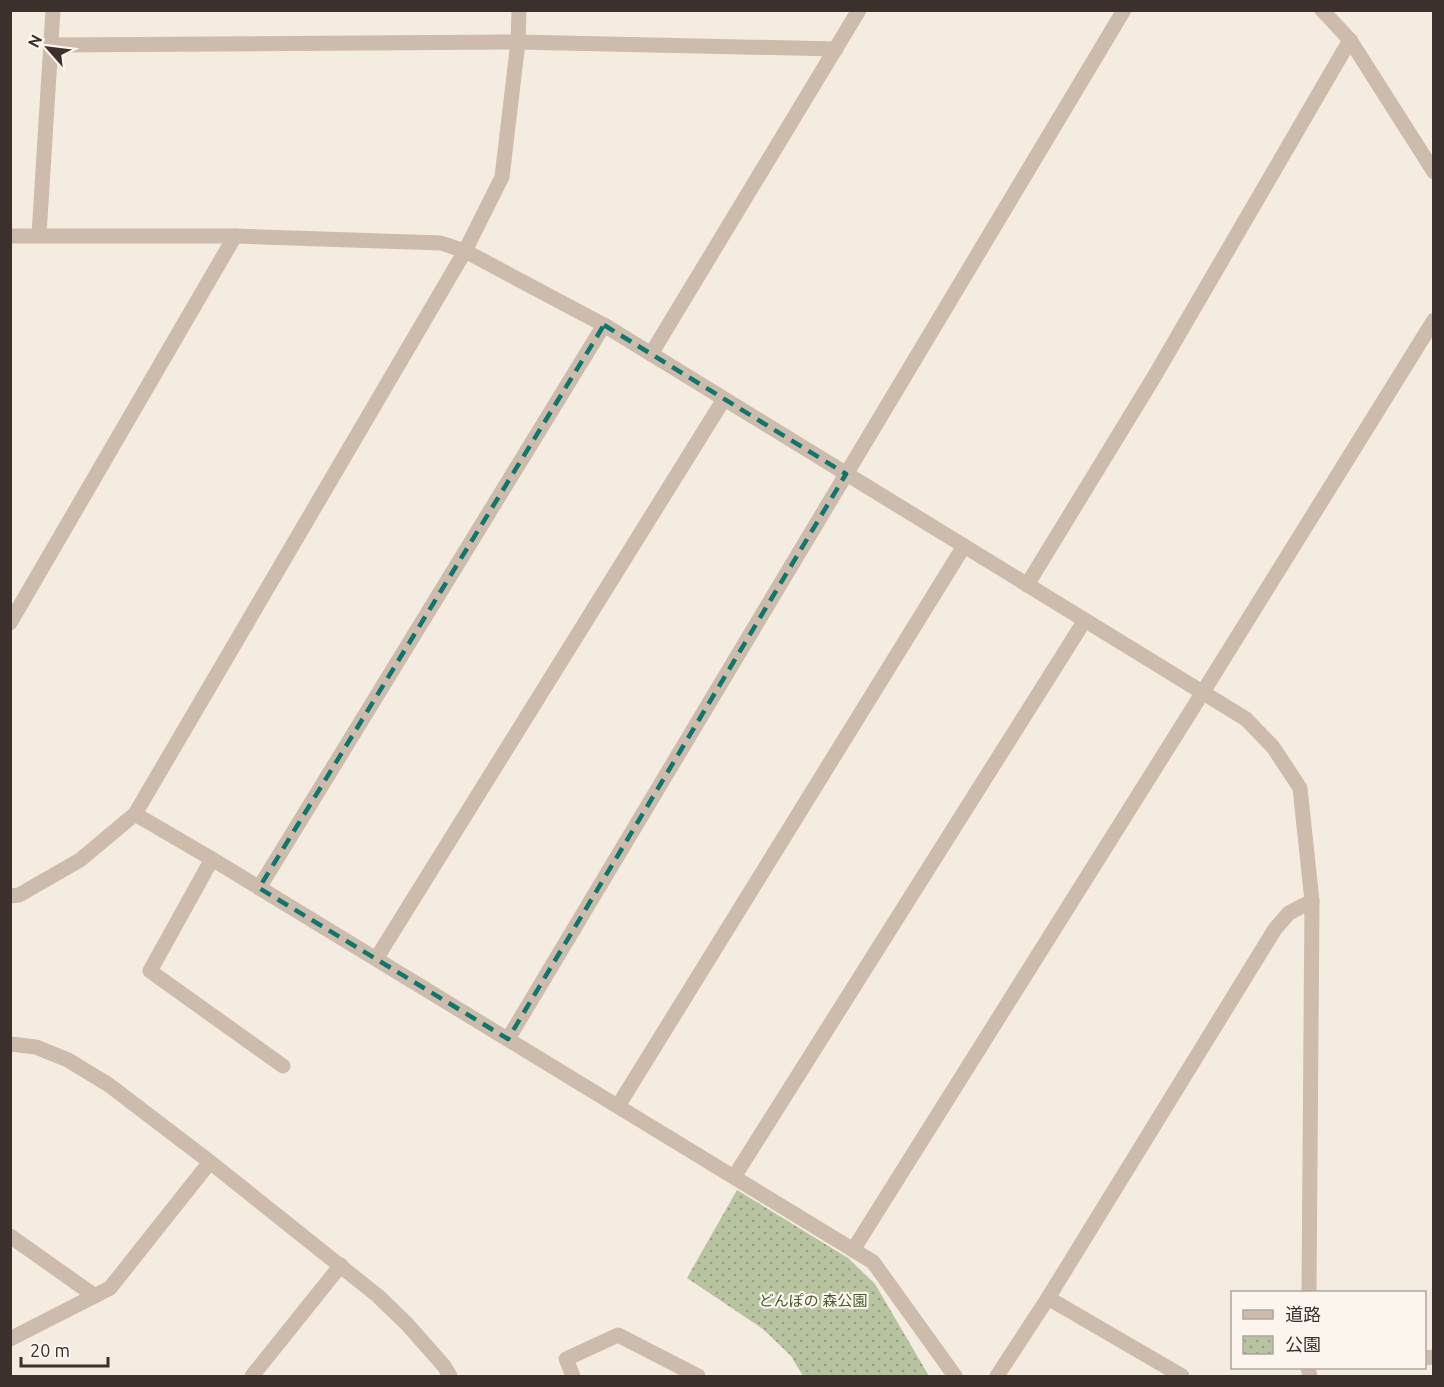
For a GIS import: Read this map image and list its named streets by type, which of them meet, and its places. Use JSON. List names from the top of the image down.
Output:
{
  "parks": ["どんぽの 森公園"],
  "legend": ["道路", "公園"],
  "scale_bar": "20 m",
  "north": "top left"
}
